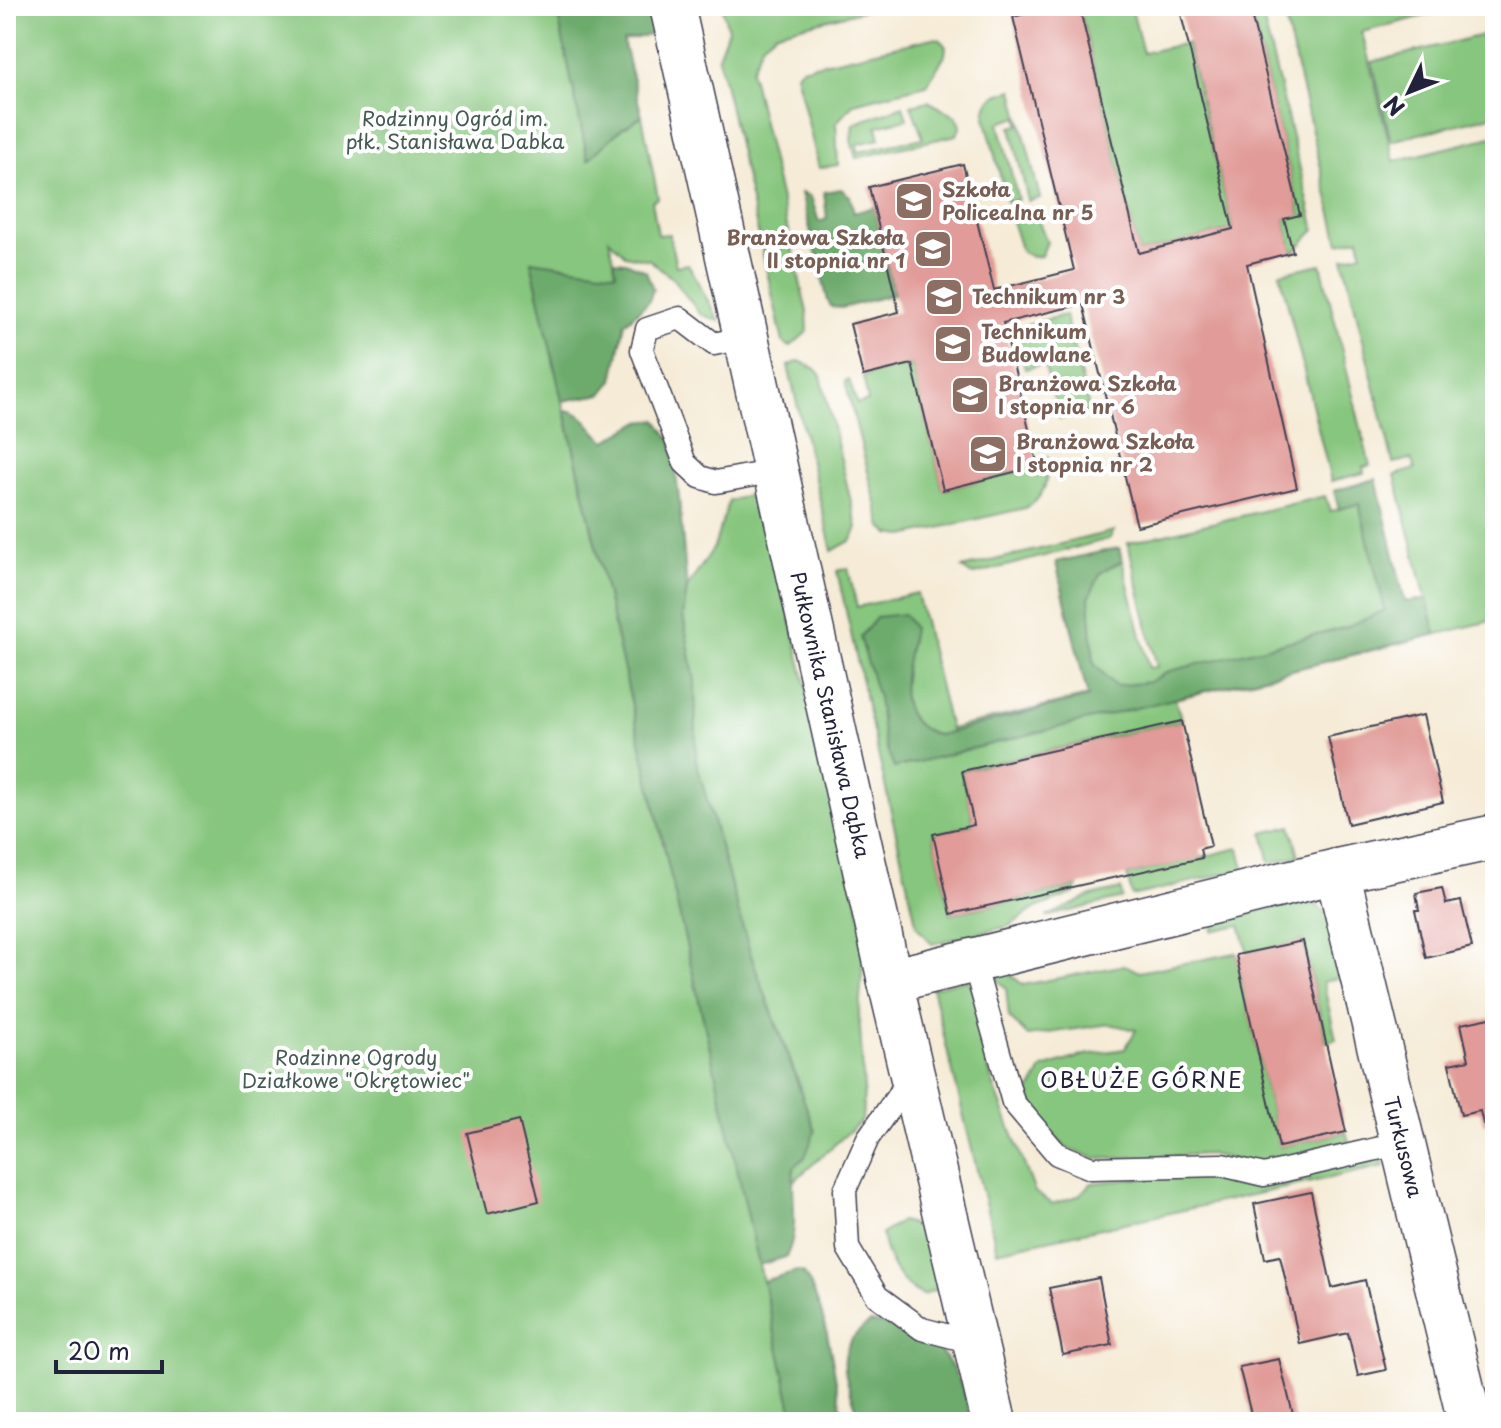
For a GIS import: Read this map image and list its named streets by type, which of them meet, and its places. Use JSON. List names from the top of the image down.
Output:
{
  "streets": {
    "street": ["Pułkownika Stanisława Dąbka", "Turkusowa"]
  },
  "districts": ["OBŁUŻE GÓRNE"],
  "parks": ["Rodzinny Ogród im. płk. Stanisława Dabka", "Rodzinne Ogrody Działkowe \"Okrętowiec\""],
  "places": {
    "school or university": [
      "Szkoła Policealna nr 5",
      "Branżowa Szkoła II stopnia nr 1",
      "Technikum nr 3",
      "Technikum Budowlane",
      "Branżowa Szkoła I stopnia nr 6",
      "Branżowa Szkoła I stopnia nr 2"
    ]
  },
  "scale_bar": "20 m",
  "north": "bottom left"
}
